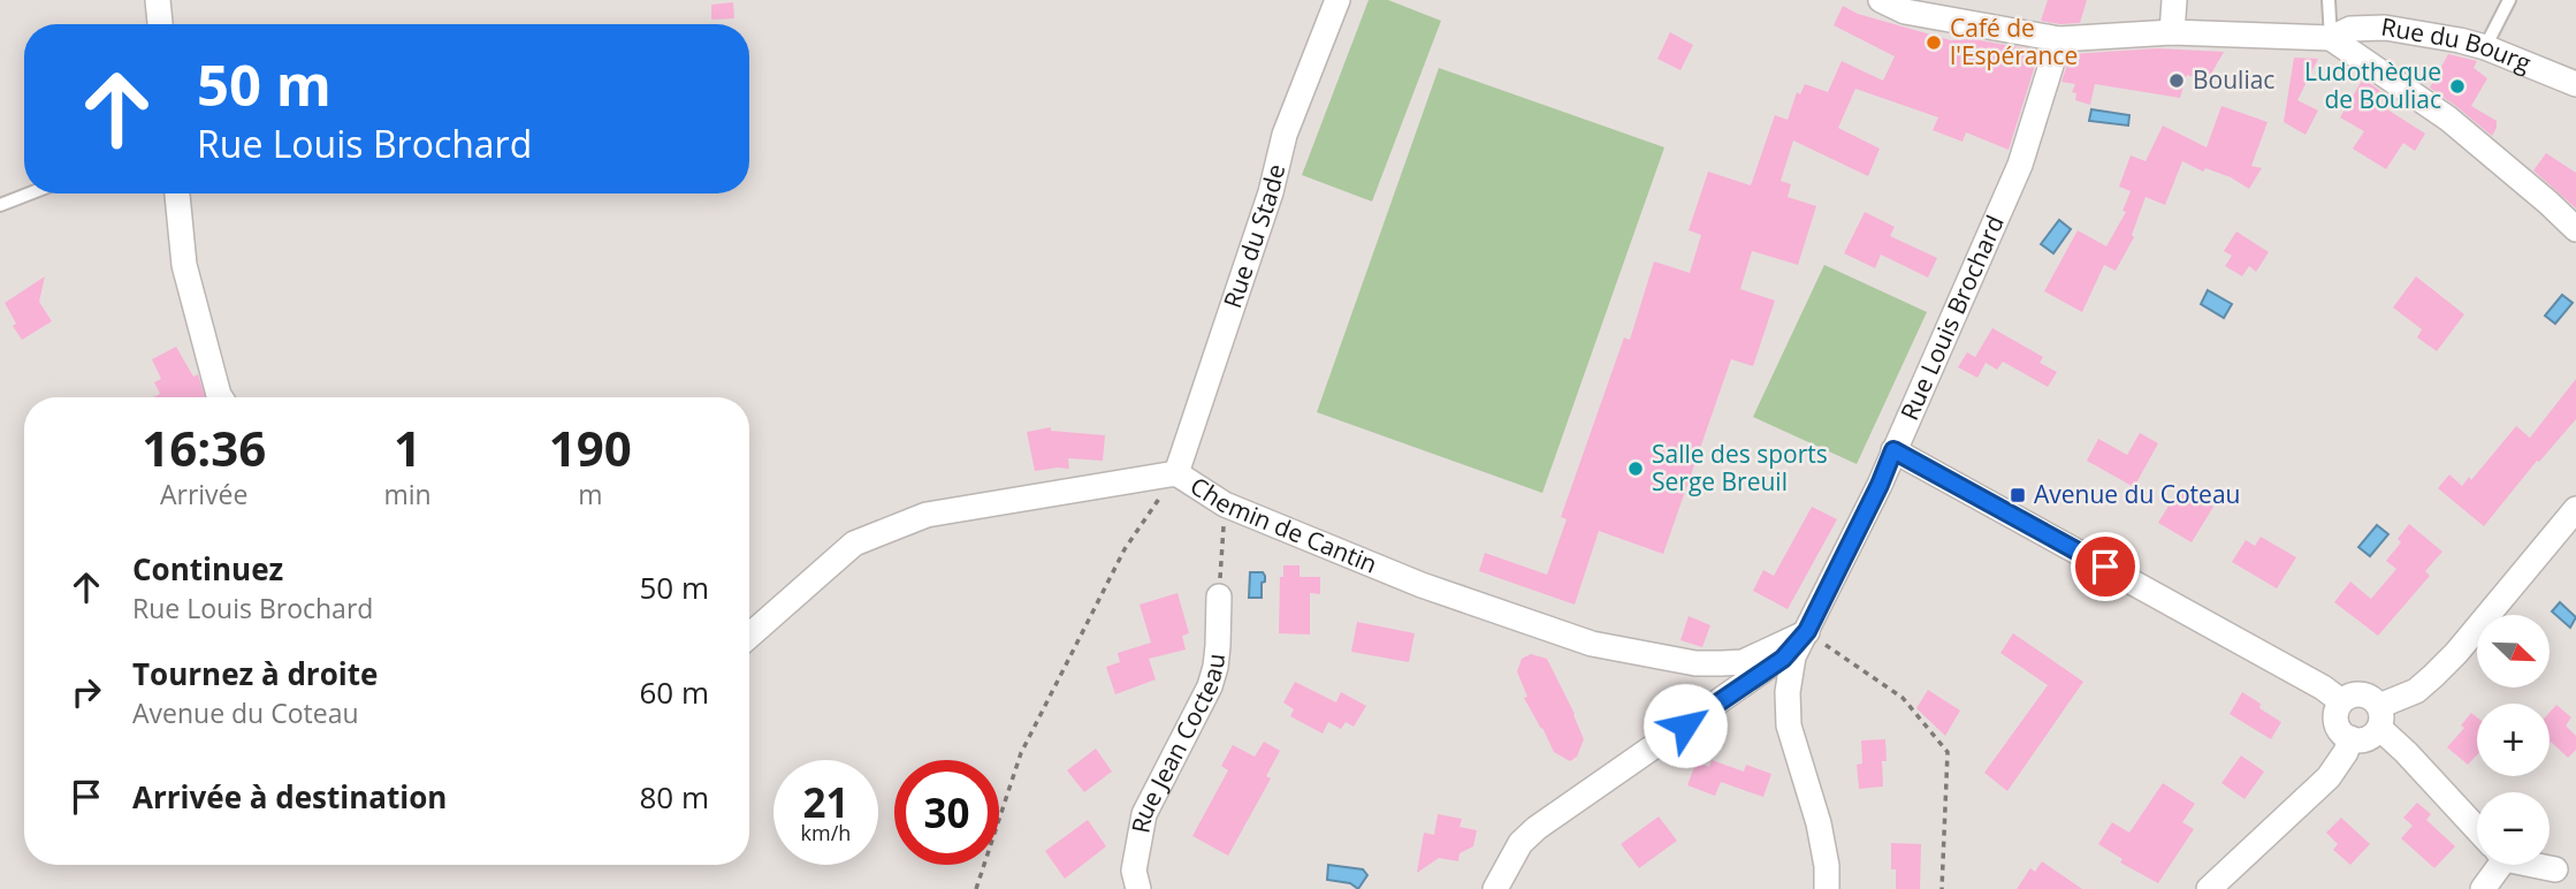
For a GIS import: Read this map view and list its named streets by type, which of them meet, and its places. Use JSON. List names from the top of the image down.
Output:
{
  "streets": {
    "street": [
      "Rue du Bourg",
      "Rue du Stade",
      "Rue Louis Brochard",
      "Chemin de Cantin",
      "Rue Jean Cocteau"
    ]
  },
  "crossings": [
    ["Rue du Bourg", "Rue Louis Brochard"],
    ["Rue du Stade", "Chemin de Cantin"],
    ["Rue Louis Brochard", "Chemin de Cantin"]
  ],
  "places": {
    "other": [
      "Café de l'Espérance",
      "Bouliac",
      "Ludothèque de Bouliac",
      "Salle des sports Serge Breuil"
    ],
    "transit": ["Avenue du Coteau"]
  },
  "north": "bottom right",
  "page": {
    "turn": ["50 m", "Rue Louis Brochard"],
    "eta": [
      "16:36",
      "Arrivée",
      "1",
      "min",
      "190",
      "m"
    ],
    "list": [
      {
        "name": "Continuez",
        "note": "Rue Louis Brochard",
        "value": "50 m"
      },
      {
        "name": "Tournez à droite",
        "note": "Avenue du Coteau",
        "value": "60 m"
      },
      {
        "name": "Arrivée à destination",
        "value": "80 m"
      }
    ],
    "map_buttons": ["+", "−"],
    "speed": "21 km/h",
    "limit": "30"
  }
}
